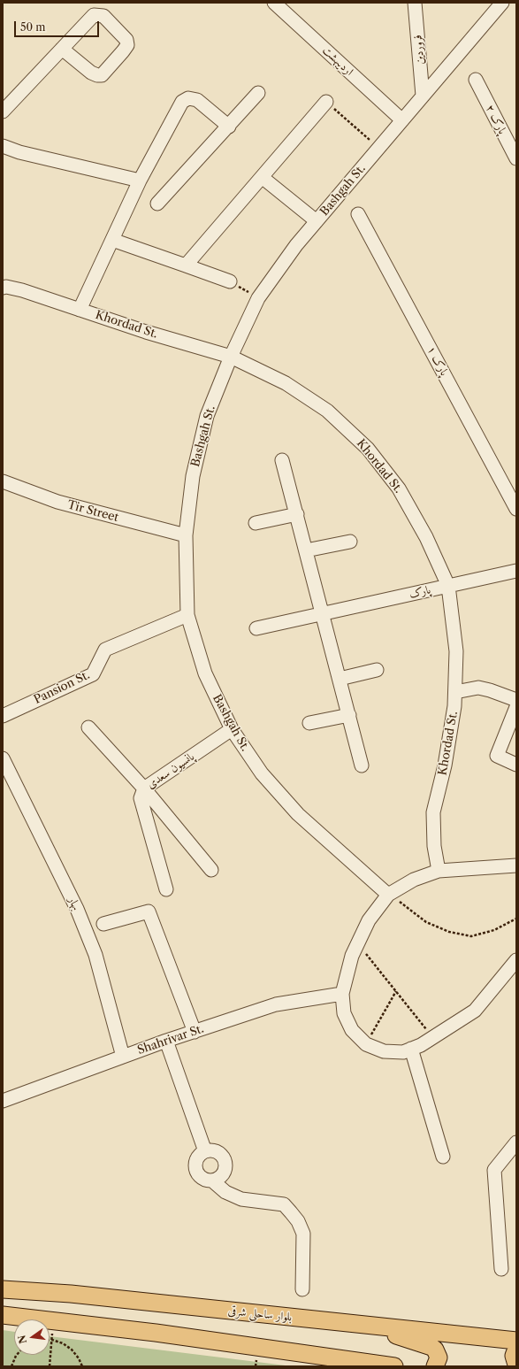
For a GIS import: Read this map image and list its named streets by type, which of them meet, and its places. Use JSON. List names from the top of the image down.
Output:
{
  "streets": {
    "main road": ["بلوار ساحلی شرقی"],
    "street": [
      "فروردین",
      "اردیبهشت",
      "پارک ۲",
      "Bashgah St.",
      "Khordad St.",
      "پارک ۱",
      "Tir Street",
      "پارک",
      "Pansion St.",
      "پانسیون سعدی",
      "بهار",
      "Shahrivar St."
    ]
  },
  "crossings": [
    ["فروردین", "Bashgah St."],
    ["اردیبهشت", "Bashgah St."],
    ["Bashgah St.", "Khordad St."],
    ["Bashgah St.", "Tir Street"],
    ["Bashgah St.", "Pansion St."],
    ["Bashgah St.", "پانسیون سعدی"],
    ["Khordad St.", "پارک"],
    ["بهار", "Shahrivar St."]
  ],
  "scale_bar": "50 m",
  "north": "left"
}
